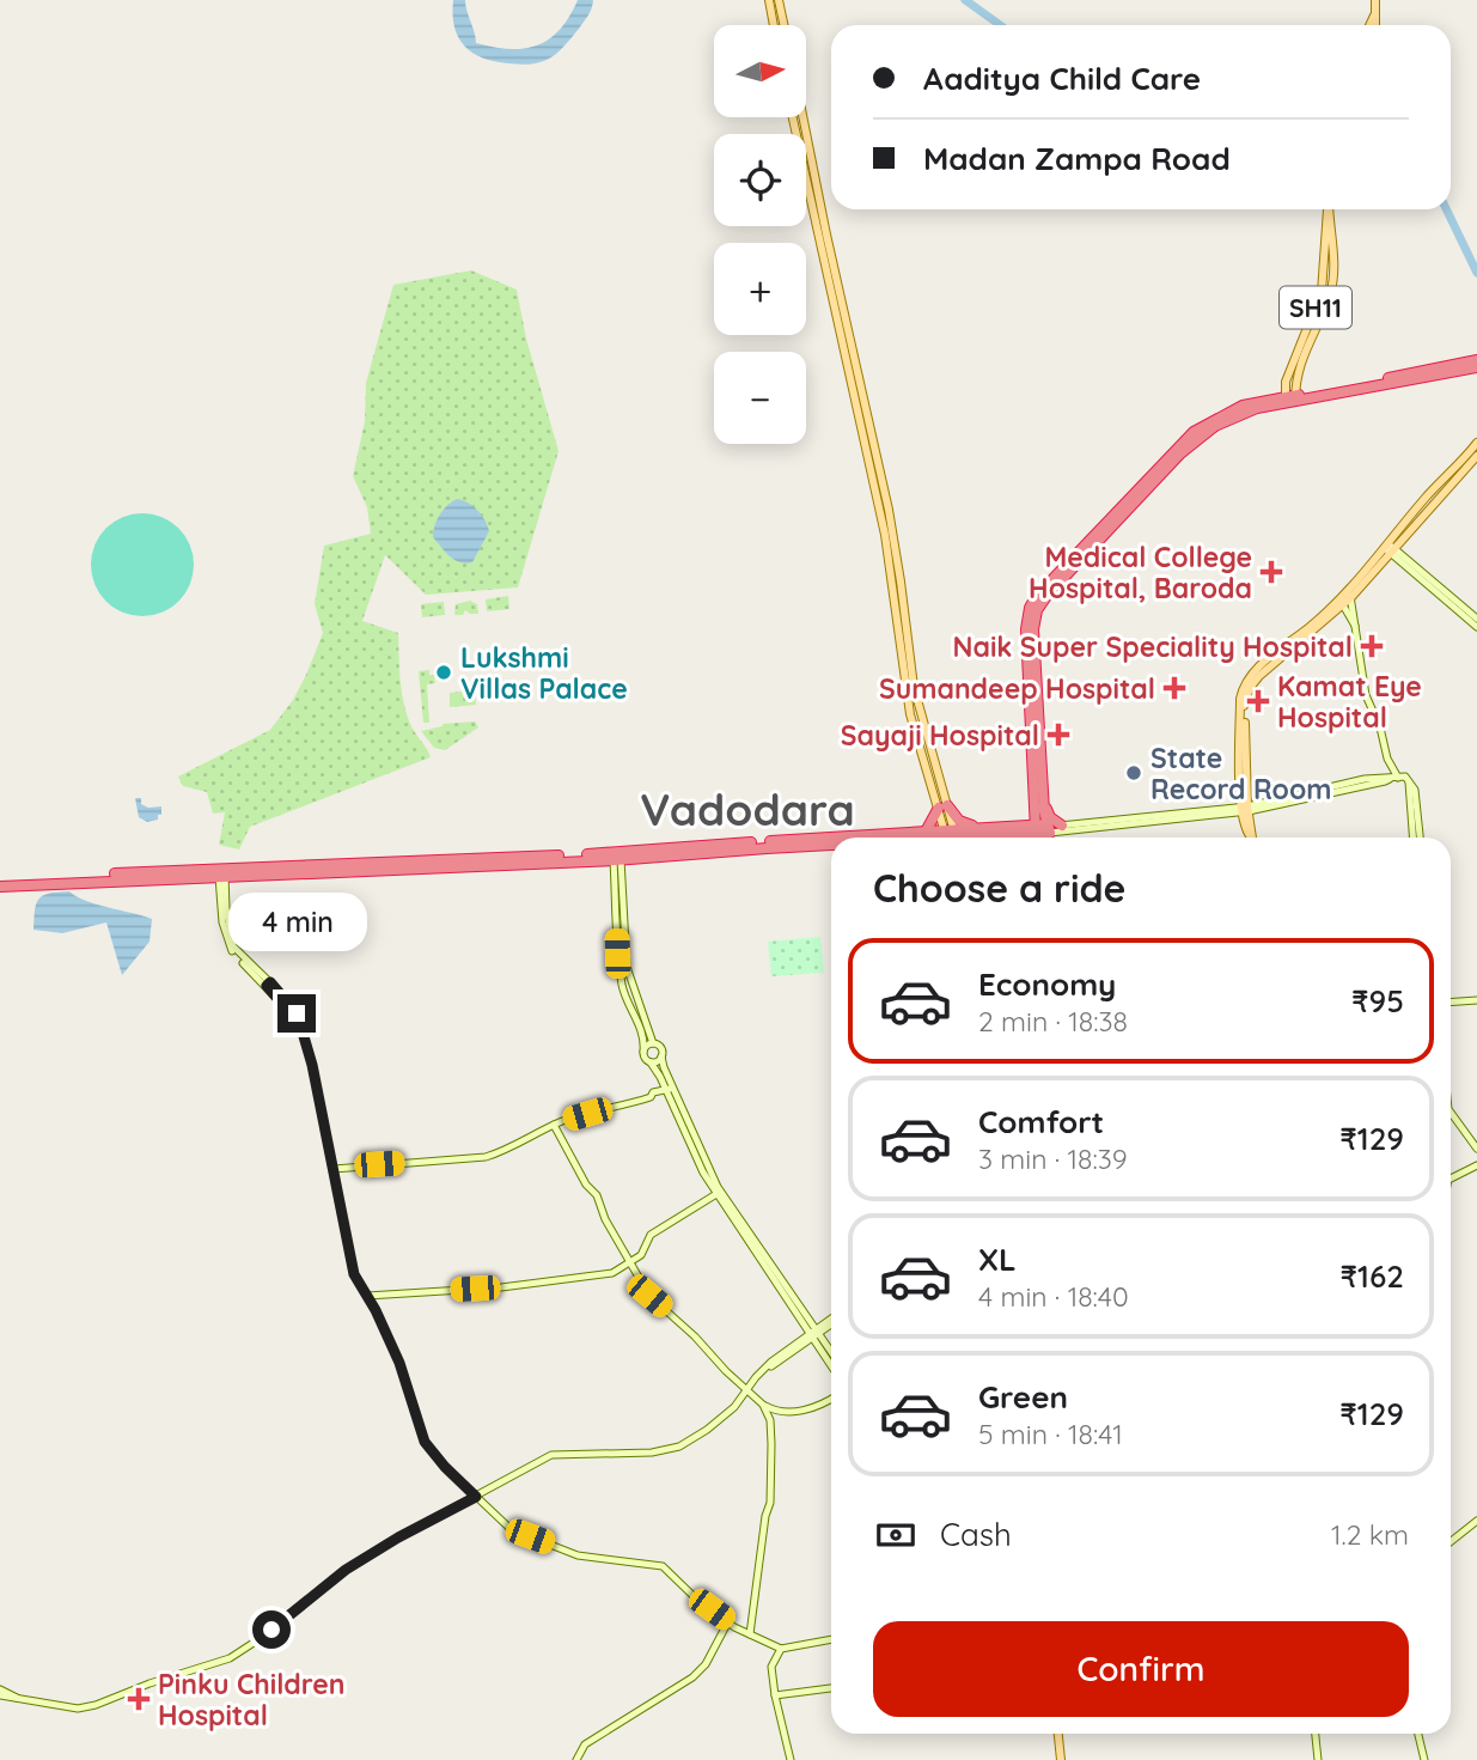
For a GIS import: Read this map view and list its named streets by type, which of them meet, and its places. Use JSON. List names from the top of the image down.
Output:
{
  "streets": {
    "main road": ["SH11"]
  },
  "districts": ["Vadodara"],
  "places": {
    "health": [
      "Medical College Hospital, Baroda",
      "Naik Super Speciality Hospital",
      "Sumandeep Hospital",
      "Kamat Eye Hospital",
      "Sayaji Hospital",
      "Pinku Children Hospital"
    ],
    "other": ["Lukshmi Villas Palace", "State Record Room"]
  },
  "north": "right",
  "page": {
    "map_buttons": ["+", "−"],
    "banner": ["Aaditya Child Care", "Madan Zampa Road"],
    "heading": "Choose a ride",
    "bubble": "4 min",
    "list": [
      {
        "name": "Economy",
        "note": "2 min · 18:38",
        "value": "₹95"
      },
      {
        "name": "Comfort",
        "note": "3 min · 18:39",
        "value": "₹129"
      },
      {
        "name": "XL",
        "note": "4 min · 18:40",
        "value": "₹162"
      },
      {
        "name": "Green",
        "note": "5 min · 18:41",
        "value": "₹129"
      }
    ],
    "pay": ["Cash", "1.2 km"],
    "buttons": "Confirm"
  }
}
